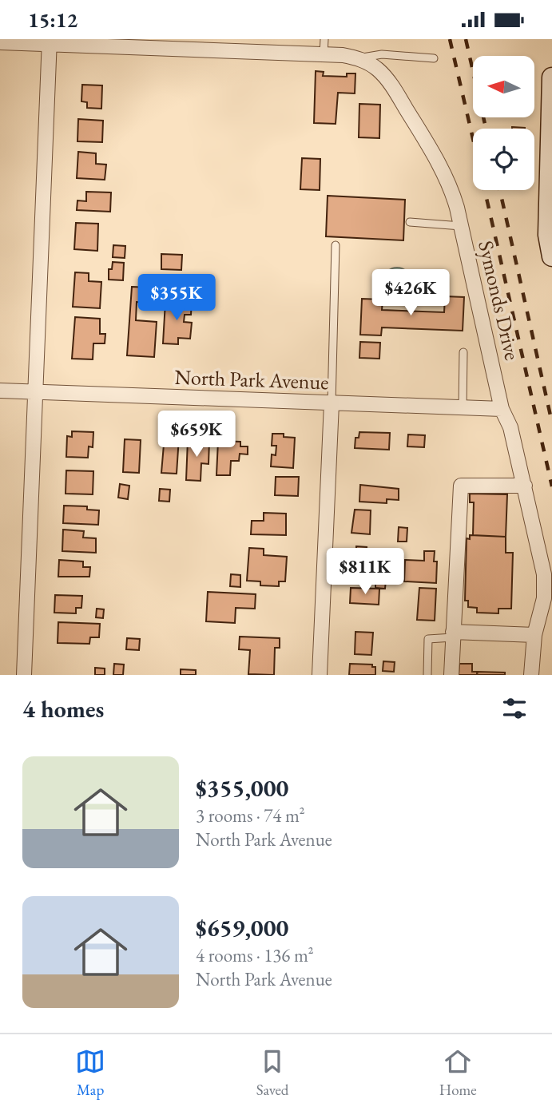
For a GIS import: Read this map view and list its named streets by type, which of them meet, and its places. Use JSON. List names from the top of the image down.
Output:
{
  "streets": {
    "street": ["Symonds Drive", "North Park Avenue"]
  },
  "crossings": [
    ["Symonds Drive", "North Park Avenue"]
  ],
  "north": "left",
  "page": {
    "status": "15:12",
    "price": [
      "$426K",
      "$355K",
      "$659K",
      "$811K"
    ],
    "heading": "4 homes",
    "list": [
      {
        "name": "$355,000",
        "note": "3 rooms · 74 m² · North Park Avenue"
      },
      {
        "name": "$659,000",
        "note": "4 rooms · 136 m² · North Park Avenue"
      }
    ],
    "tabs": ["Map", "Saved", "Home"]
  }
}
